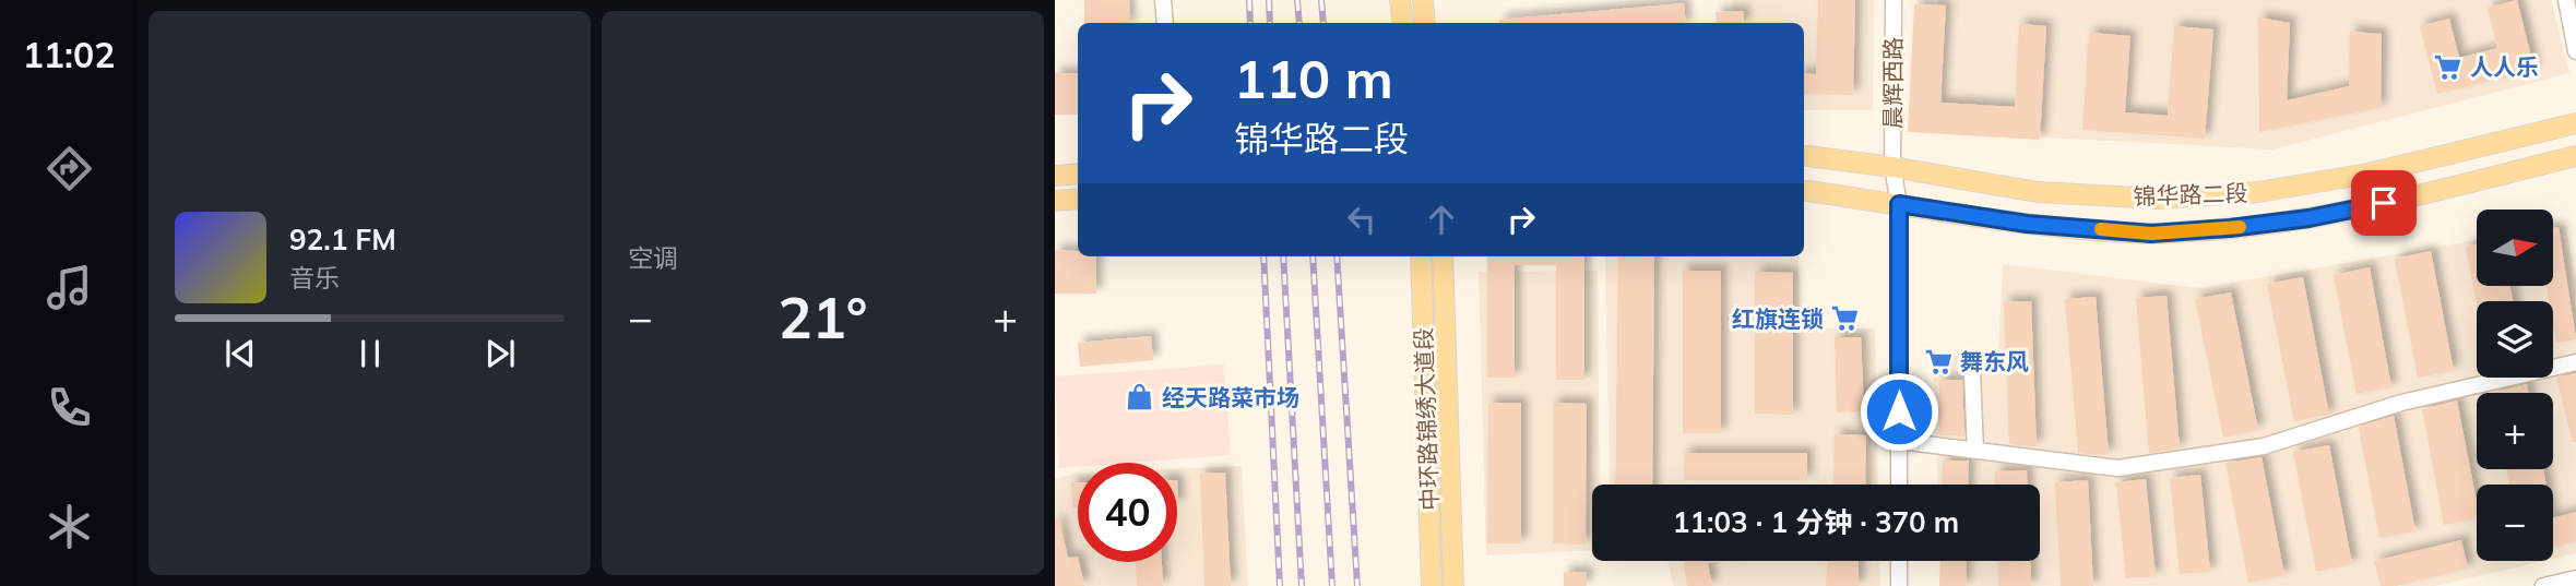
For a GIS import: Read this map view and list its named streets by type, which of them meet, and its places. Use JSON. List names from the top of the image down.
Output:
{
  "streets": {
    "main road": ["锦华路二段", "中环路锦绣大道段"],
    "street": ["晨辉西路"]
  },
  "crossings": [
    ["晨辉西路", "锦华路二段"]
  ],
  "places": {
    "supermarket": ["人人乐", "红旗连锁", "舞东风"],
    "shop": ["经天路菜市场"]
  },
  "north": "right",
  "page": {
    "tabs": "11:02",
    "tile": "空调",
    "turn": ["110 m", "锦华路二段"],
    "map_buttons": ["+", "−"],
    "song": ["92.1 FM", "音乐"],
    "heat": ["−", "21°", "+"],
    "limit": "40",
    "trip": "11:03 · 1 分钟 · 370 m"
  }
}
